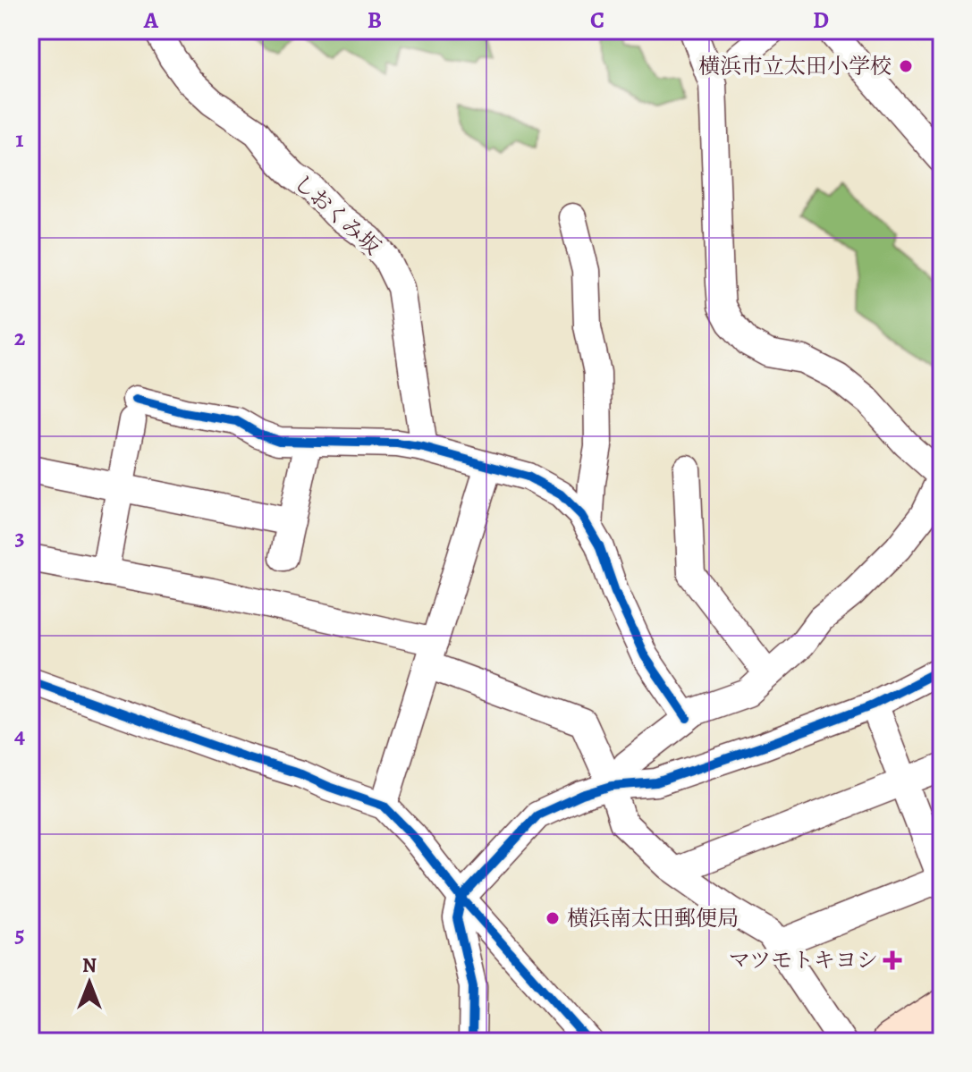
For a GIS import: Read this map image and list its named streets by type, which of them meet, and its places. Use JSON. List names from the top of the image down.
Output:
{
  "streets": {
    "street": ["しおくみ坂"]
  },
  "places": {
    "other": ["横浜市立太田小学校", "横浜南太田郵便局"],
    "health": ["マツモトキヨシ"]
  },
  "north": "top",
  "grid": {
    "columns": [
      "A",
      "B",
      "C",
      "D"
    ],
    "rows": [
      "1",
      "2",
      "3",
      "4",
      "5"
    ]
  }
}
